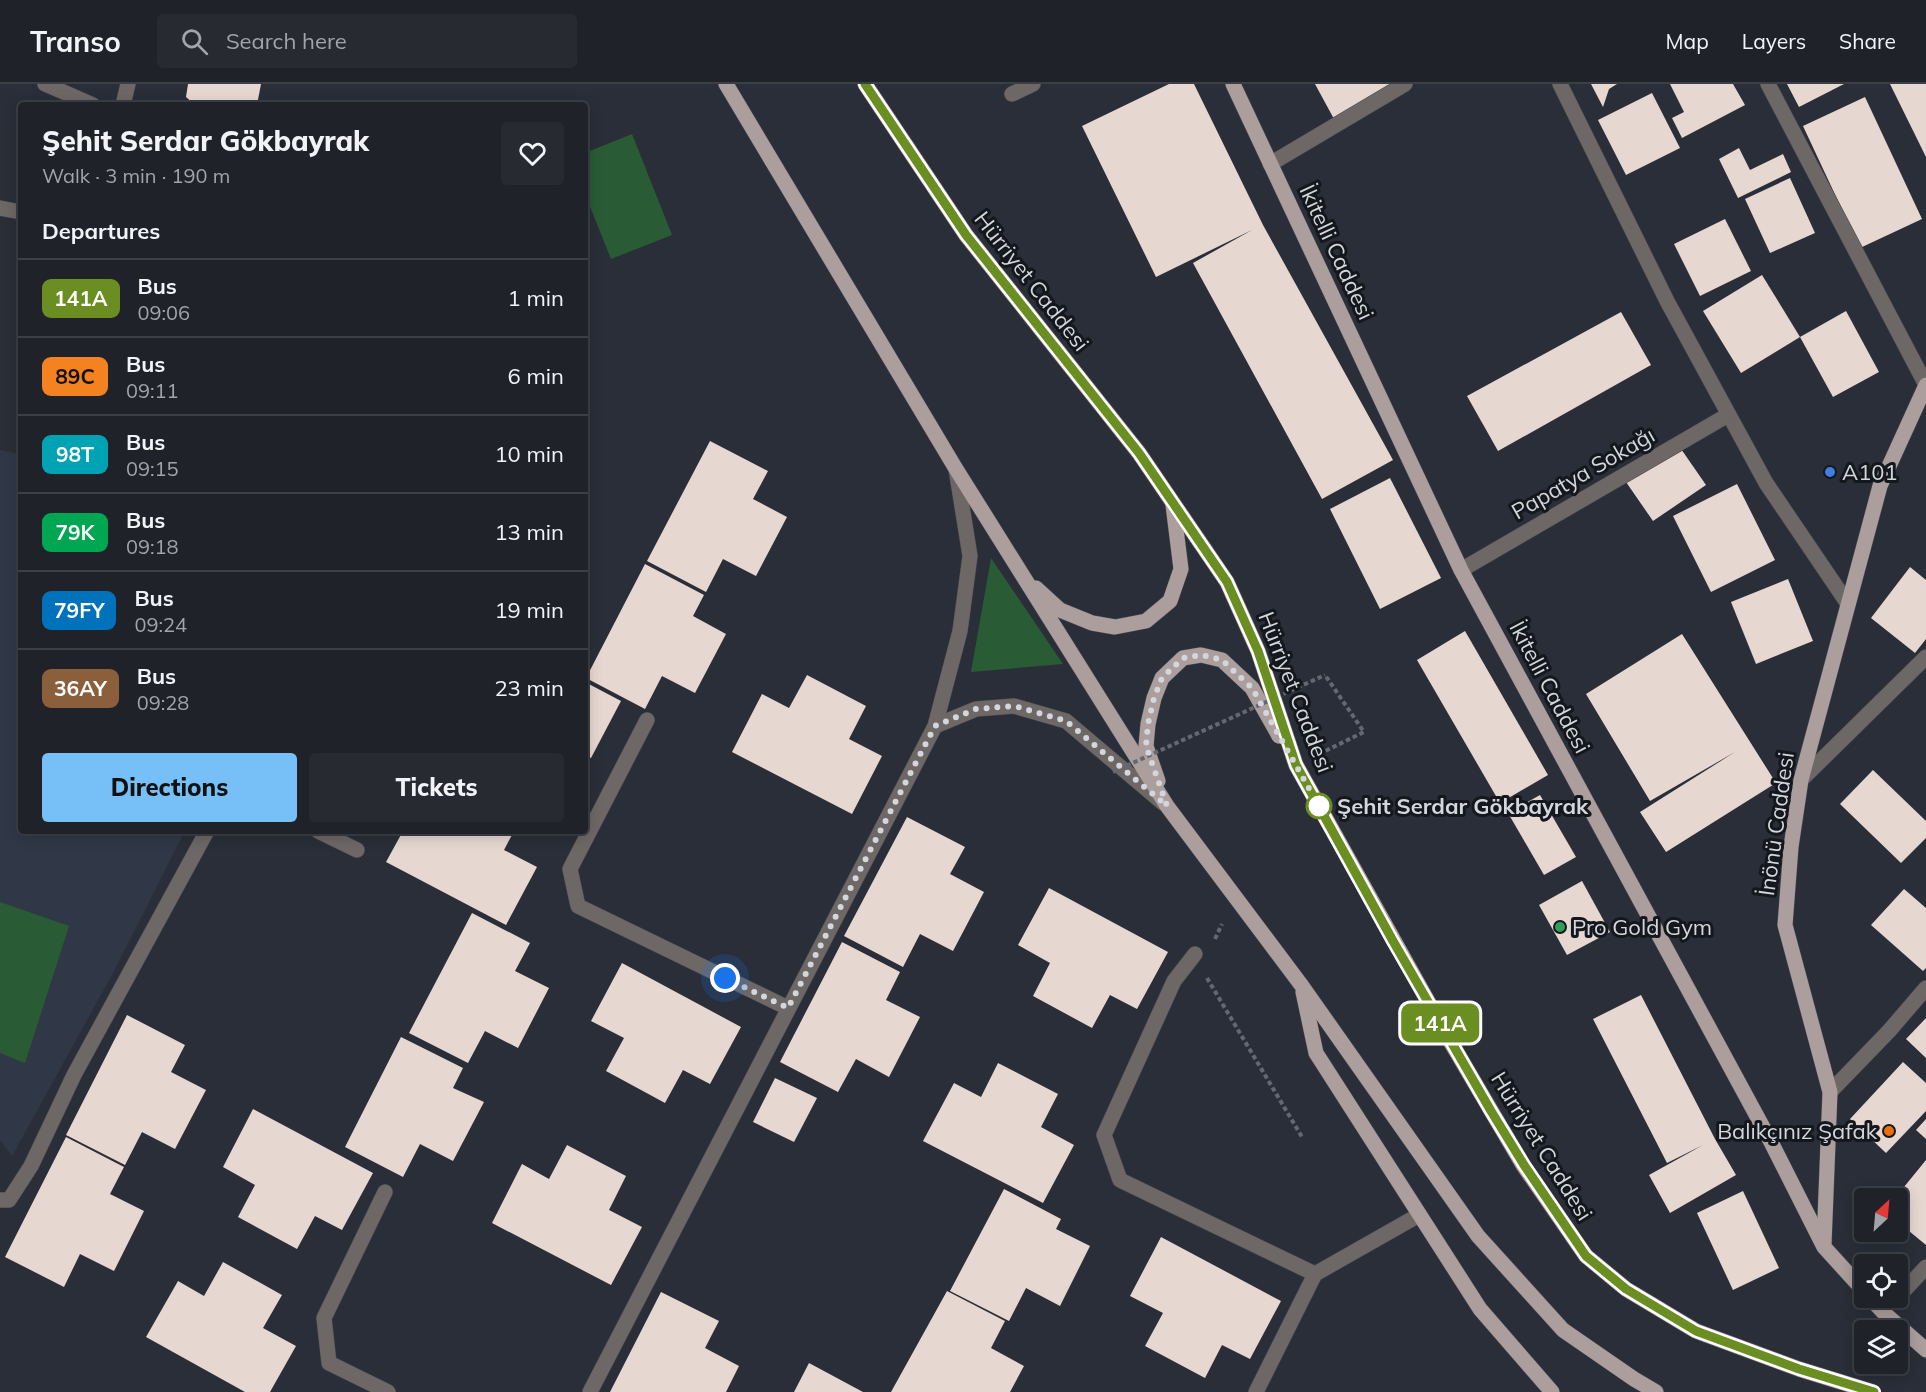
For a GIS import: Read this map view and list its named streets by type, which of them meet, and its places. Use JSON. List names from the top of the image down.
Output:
{
  "streets": {
    "main road": ["İkitelli Caddesi", "Hürriyet Caddesi", "İnönü Caddesi"],
    "street": ["Papatya Sokağı"]
  },
  "crossings": [
    ["İkitelli Caddesi", "Papatya Sokağı"],
    ["İkitelli Caddesi", "İnönü Caddesi"]
  ],
  "places": [
    "A101",
    "Şehit Serdar Gökbayrak",
    "Pro Gold Gym",
    "Balıkçınız Şafak"
  ],
  "lines": ["bus line 141A"],
  "north": "top right",
  "page": {
    "header": "Transo",
    "search": "Search here",
    "nav": ["Map", "Layers", "Share"],
    "on_map": "141A",
    "heading": [
      ["Şehit Serdar Gökbayrak", "Walk · 3 min · 190 m"],
      "Departures"
    ],
    "list": [
      {
        "mark": "141A",
        "name": "Bus",
        "note": "09:06",
        "value": "1 min"
      },
      {
        "mark": "89C",
        "name": "Bus",
        "note": "09:11",
        "value": "6 min"
      },
      {
        "mark": "98T",
        "name": "Bus",
        "note": "09:15",
        "value": "10 min"
      },
      {
        "mark": "79K",
        "name": "Bus",
        "note": "09:18",
        "value": "13 min"
      },
      {
        "mark": "79FY",
        "name": "Bus",
        "note": "09:24",
        "value": "19 min"
      },
      {
        "mark": "36AY",
        "name": "Bus",
        "note": "09:28",
        "value": "23 min"
      }
    ],
    "buttons": ["Directions", "Tickets"]
  }
}
